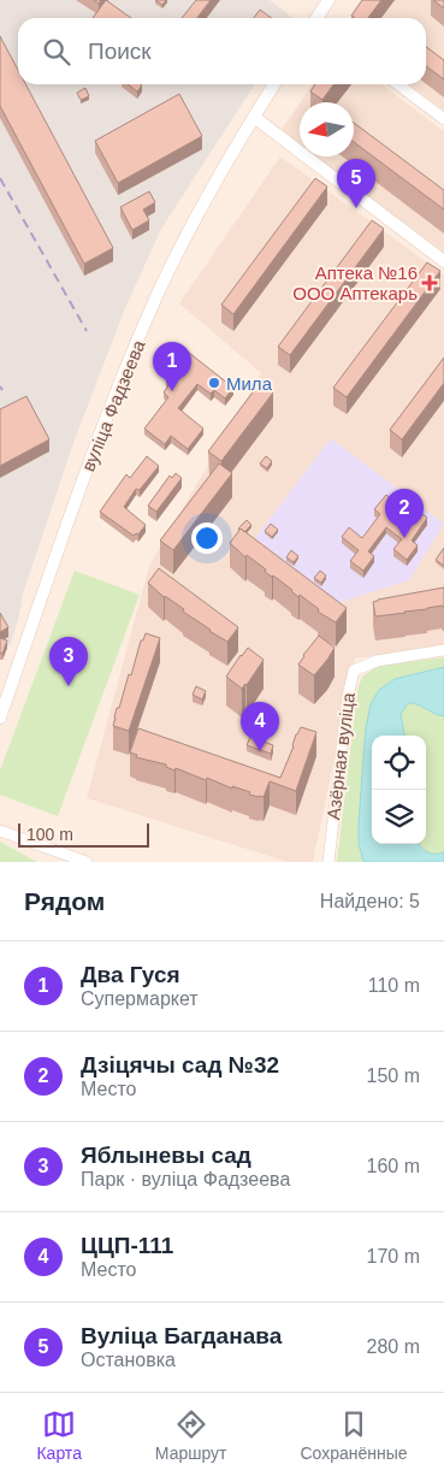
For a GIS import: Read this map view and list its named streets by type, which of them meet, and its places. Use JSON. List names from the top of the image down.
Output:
{
  "streets": {
    "street": ["вуліца Фадзеева", "Азёрная вуліца"]
  },
  "places": {
    "health": ["Аптека №16 ООО Аптекарь"],
    "other": ["Мила"]
  },
  "scale_bar": "100 m",
  "north": "left",
  "page": {
    "search": "Поиск",
    "pins": [
      "5",
      "1",
      "2",
      "3",
      "4"
    ],
    "scale": "100 m",
    "heading": ["Рядом", "Найдено: 5"],
    "list": [
      {
        "mark": "1",
        "name": "Два Гуся",
        "note": "Супермаркет",
        "value": "110 m"
      },
      {
        "mark": "2",
        "name": "Дзіцячы сад №32",
        "note": "Место",
        "value": "150 m"
      },
      {
        "mark": "3",
        "name": "Яблыневы сад",
        "note": "Парк · вуліца Фадзеева",
        "value": "160 m"
      },
      {
        "mark": "4",
        "name": "ЦЦП-111",
        "note": "Место",
        "value": "170 m"
      },
      {
        "mark": "5",
        "name": "Вуліца Багданава",
        "note": "Остановка",
        "value": "280 m"
      }
    ],
    "nav": ["Карта", "Маршрут", "Сохранённые"]
  }
}
